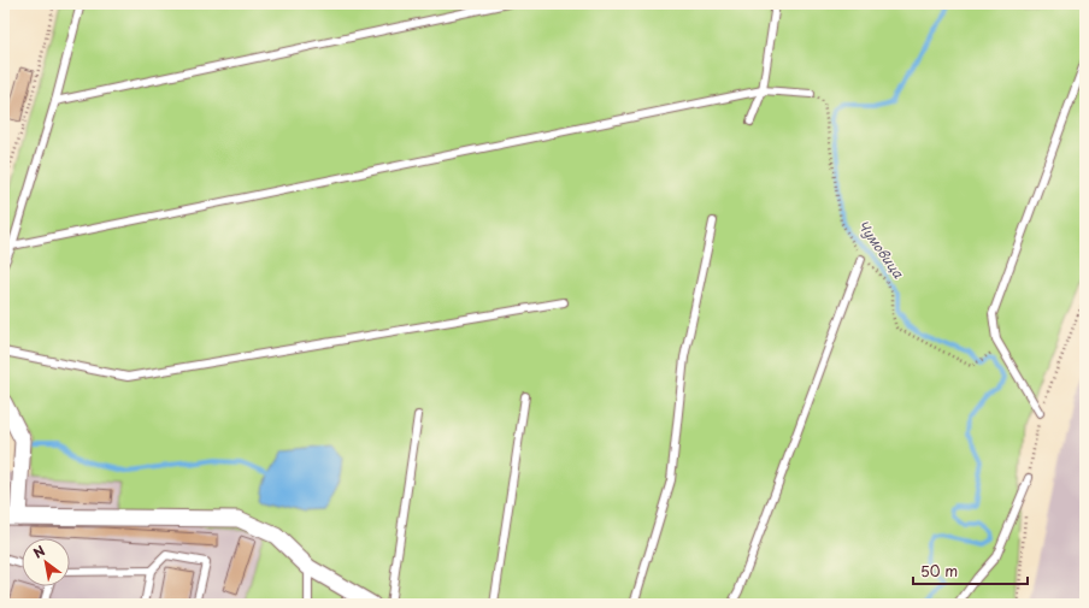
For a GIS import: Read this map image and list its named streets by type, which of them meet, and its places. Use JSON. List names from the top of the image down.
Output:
{
  "water": ["Чумовица"],
  "scale_bar": "50 m",
  "north": "top left"
}
